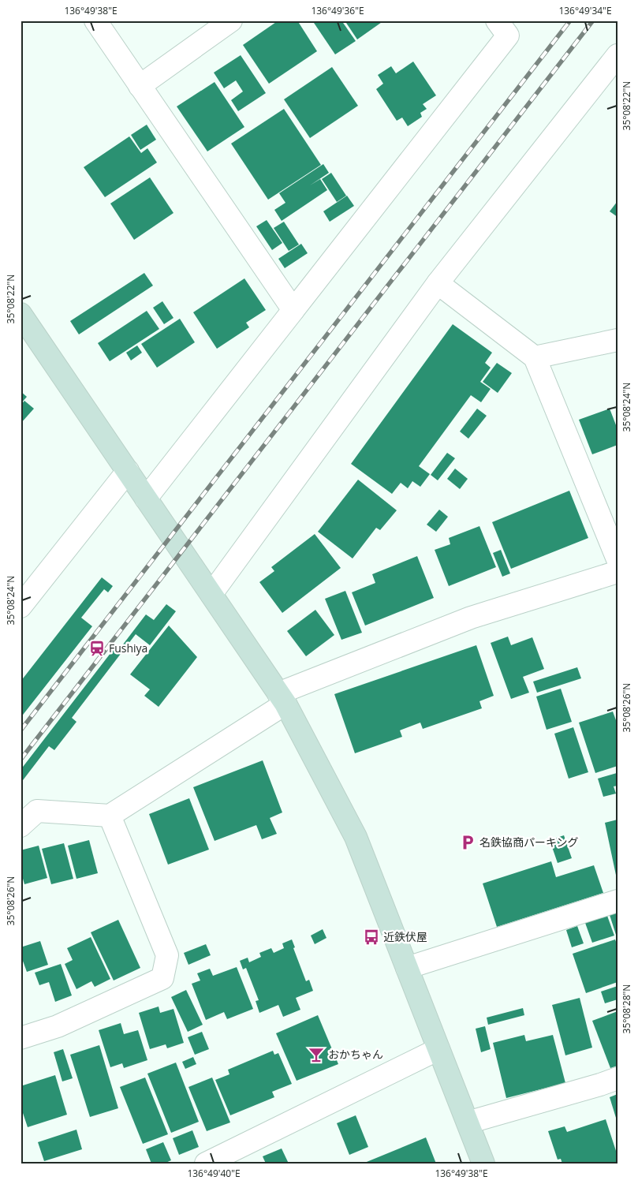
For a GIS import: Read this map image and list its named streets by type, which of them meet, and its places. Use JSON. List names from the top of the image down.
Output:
{
  "places": {
    "station": ["Fushiya"],
    "parking": ["名鉄協商パーキング"],
    "bus stop": ["近鉄伏屋"],
    "bar": ["おかちゃん"]
  },
  "coordinates": [
    "136°49'38\"E",
    "136°49'36\"E",
    "136°49'34\"E",
    "35°08'22\"N",
    "35°08'24\"N",
    "35°08'26\"N",
    "35°08'28\"N",
    "136°49'40\"E"
  ]
}
